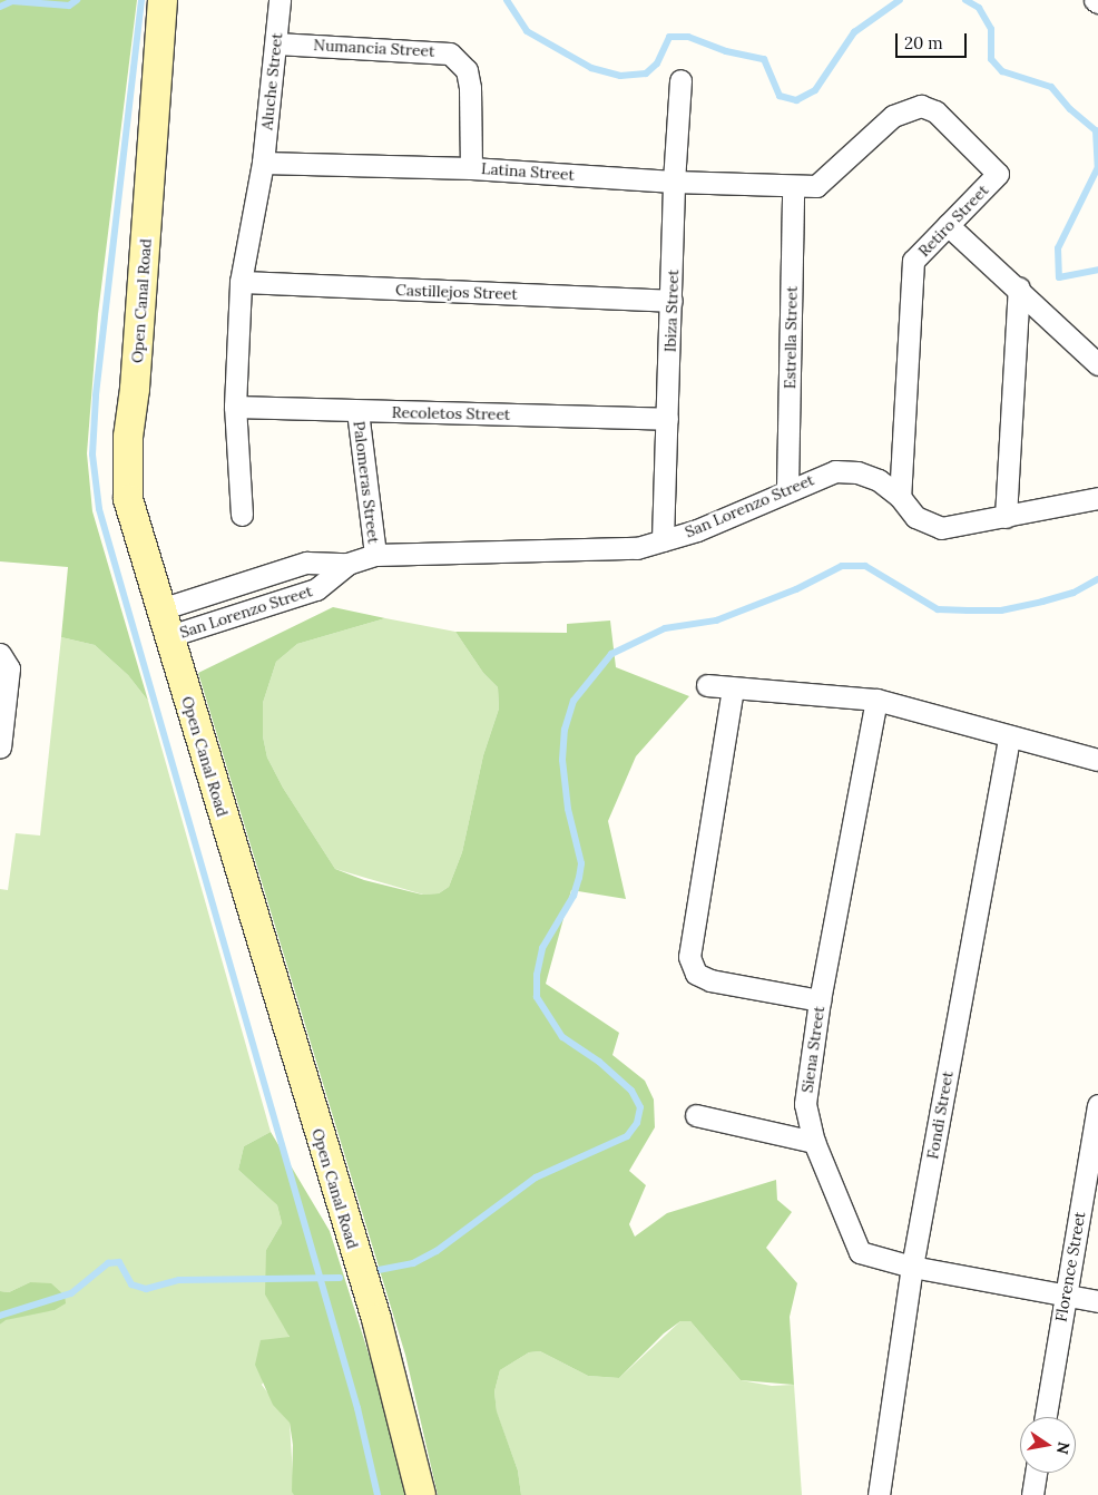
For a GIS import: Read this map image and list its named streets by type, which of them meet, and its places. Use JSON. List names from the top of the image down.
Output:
{
  "streets": {
    "main road": ["Open Canal Road"],
    "street": [
      "Numancia Street",
      "Aluche Street",
      "Latina Street",
      "Retiro Street",
      "Castillejos Street",
      "Ibiza Street",
      "Estrella Street",
      "Recoletos Street",
      "Palomeras Street",
      "San Lorenzo Street",
      "Siena Street",
      "Fondi Street",
      "Florence Street"
    ]
  },
  "crossings": [
    ["Numancia Street", "Aluche Street"],
    ["Numancia Street", "Latina Street"],
    ["Aluche Street", "Latina Street"],
    ["Aluche Street", "Castillejos Street"],
    ["Aluche Street", "Recoletos Street"],
    ["Latina Street", "Retiro Street"],
    ["Latina Street", "Ibiza Street"],
    ["Latina Street", "Estrella Street"],
    ["Retiro Street", "Estrella Street"],
    ["Retiro Street", "San Lorenzo Street"],
    ["Castillejos Street", "Ibiza Street"],
    ["Open Canal Road", "San Lorenzo Street"],
    ["Ibiza Street", "Recoletos Street"],
    ["Ibiza Street", "San Lorenzo Street"],
    ["Estrella Street", "San Lorenzo Street"],
    ["Recoletos Street", "Palomeras Street"],
    ["Palomeras Street", "San Lorenzo Street"],
    ["Siena Street", "Fondi Street"],
    ["Siena Street", "Florence Street"]
  ],
  "scale_bar": "20 m",
  "north": "right"
}
